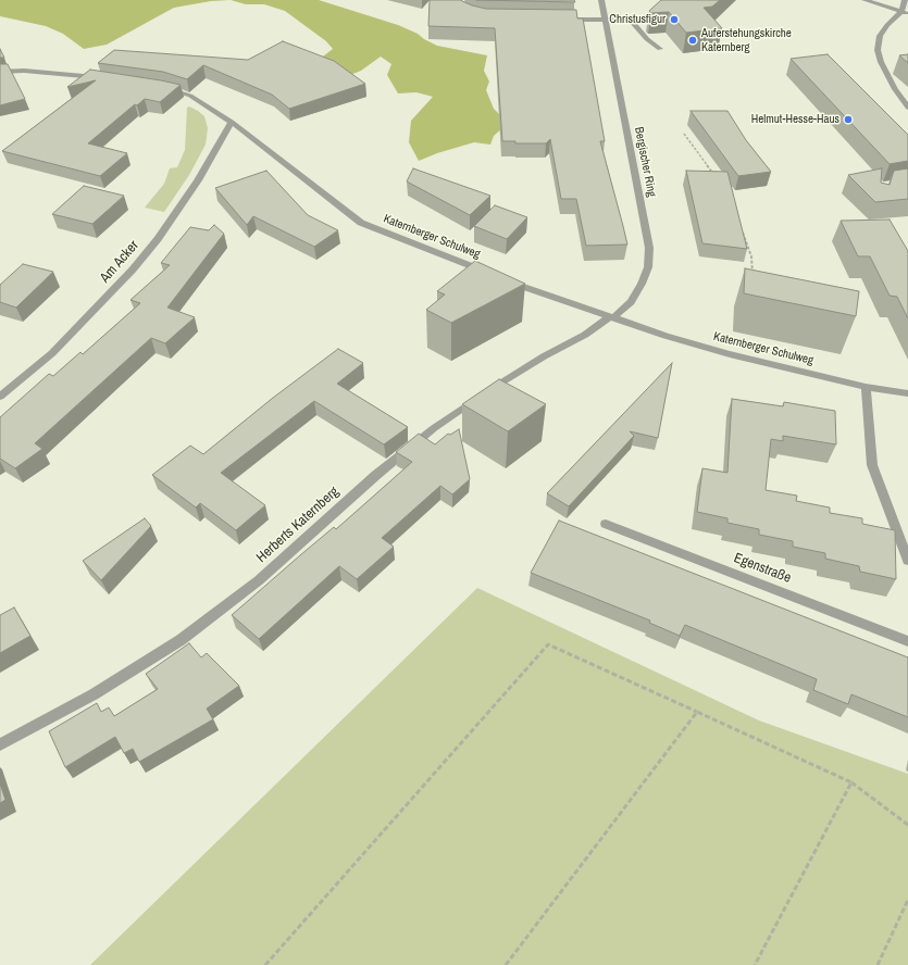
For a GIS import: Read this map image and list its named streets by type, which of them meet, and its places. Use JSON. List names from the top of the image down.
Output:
{
  "streets": {
    "street": [
      "Bergischer Ring",
      "Katernberger Schulweg",
      "Am Acker",
      "Herberts Katernberg",
      "Egenstraße"
    ]
  },
  "crossings": [
    ["Bergischer Ring", "Katernberger Schulweg"],
    ["Bergischer Ring", "Herberts Katernberg"],
    ["Katernberger Schulweg", "Am Acker"],
    ["Katernberger Schulweg", "Herberts Katernberg"]
  ],
  "places": ["Christusfigur", "Auferstehungskirche Katernberg", "Helmut-Hesse-Haus"]
}
